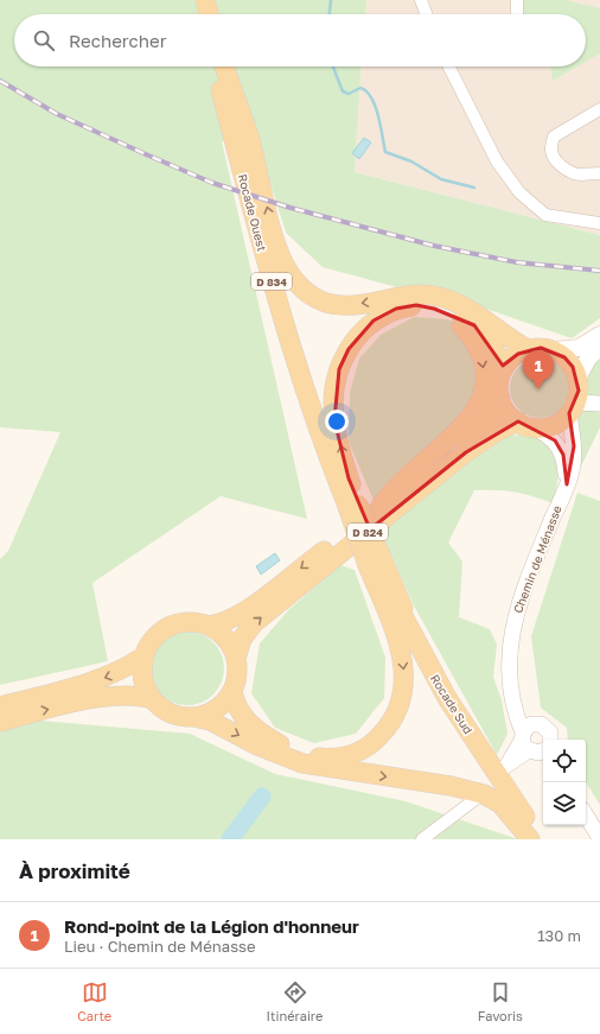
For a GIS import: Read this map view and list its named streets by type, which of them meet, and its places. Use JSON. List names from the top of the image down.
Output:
{
  "streets": {
    "main road": [
      "Rocade Ouest",
      "D 834",
      "D 824",
      "Rocade Sud"
    ],
    "street": ["Chemin de Ménasse"]
  },
  "crossings": [
    ["Rocade Ouest", "D 834"],
    ["D 834", "Rocade Sud"],
    ["D 824", "Chemin de Ménasse"]
  ],
  "page": {
    "search": "Rechercher",
    "pins": "1",
    "heading": "À proximité",
    "list": [
      {
        "mark": "1",
        "name": "Rond-point de la Légion d'honneur",
        "note": "Lieu · Chemin de Ménasse",
        "value": "130 m"
      }
    ],
    "nav": ["Carte", "Itinéraire", "Favoris"]
  }
}
